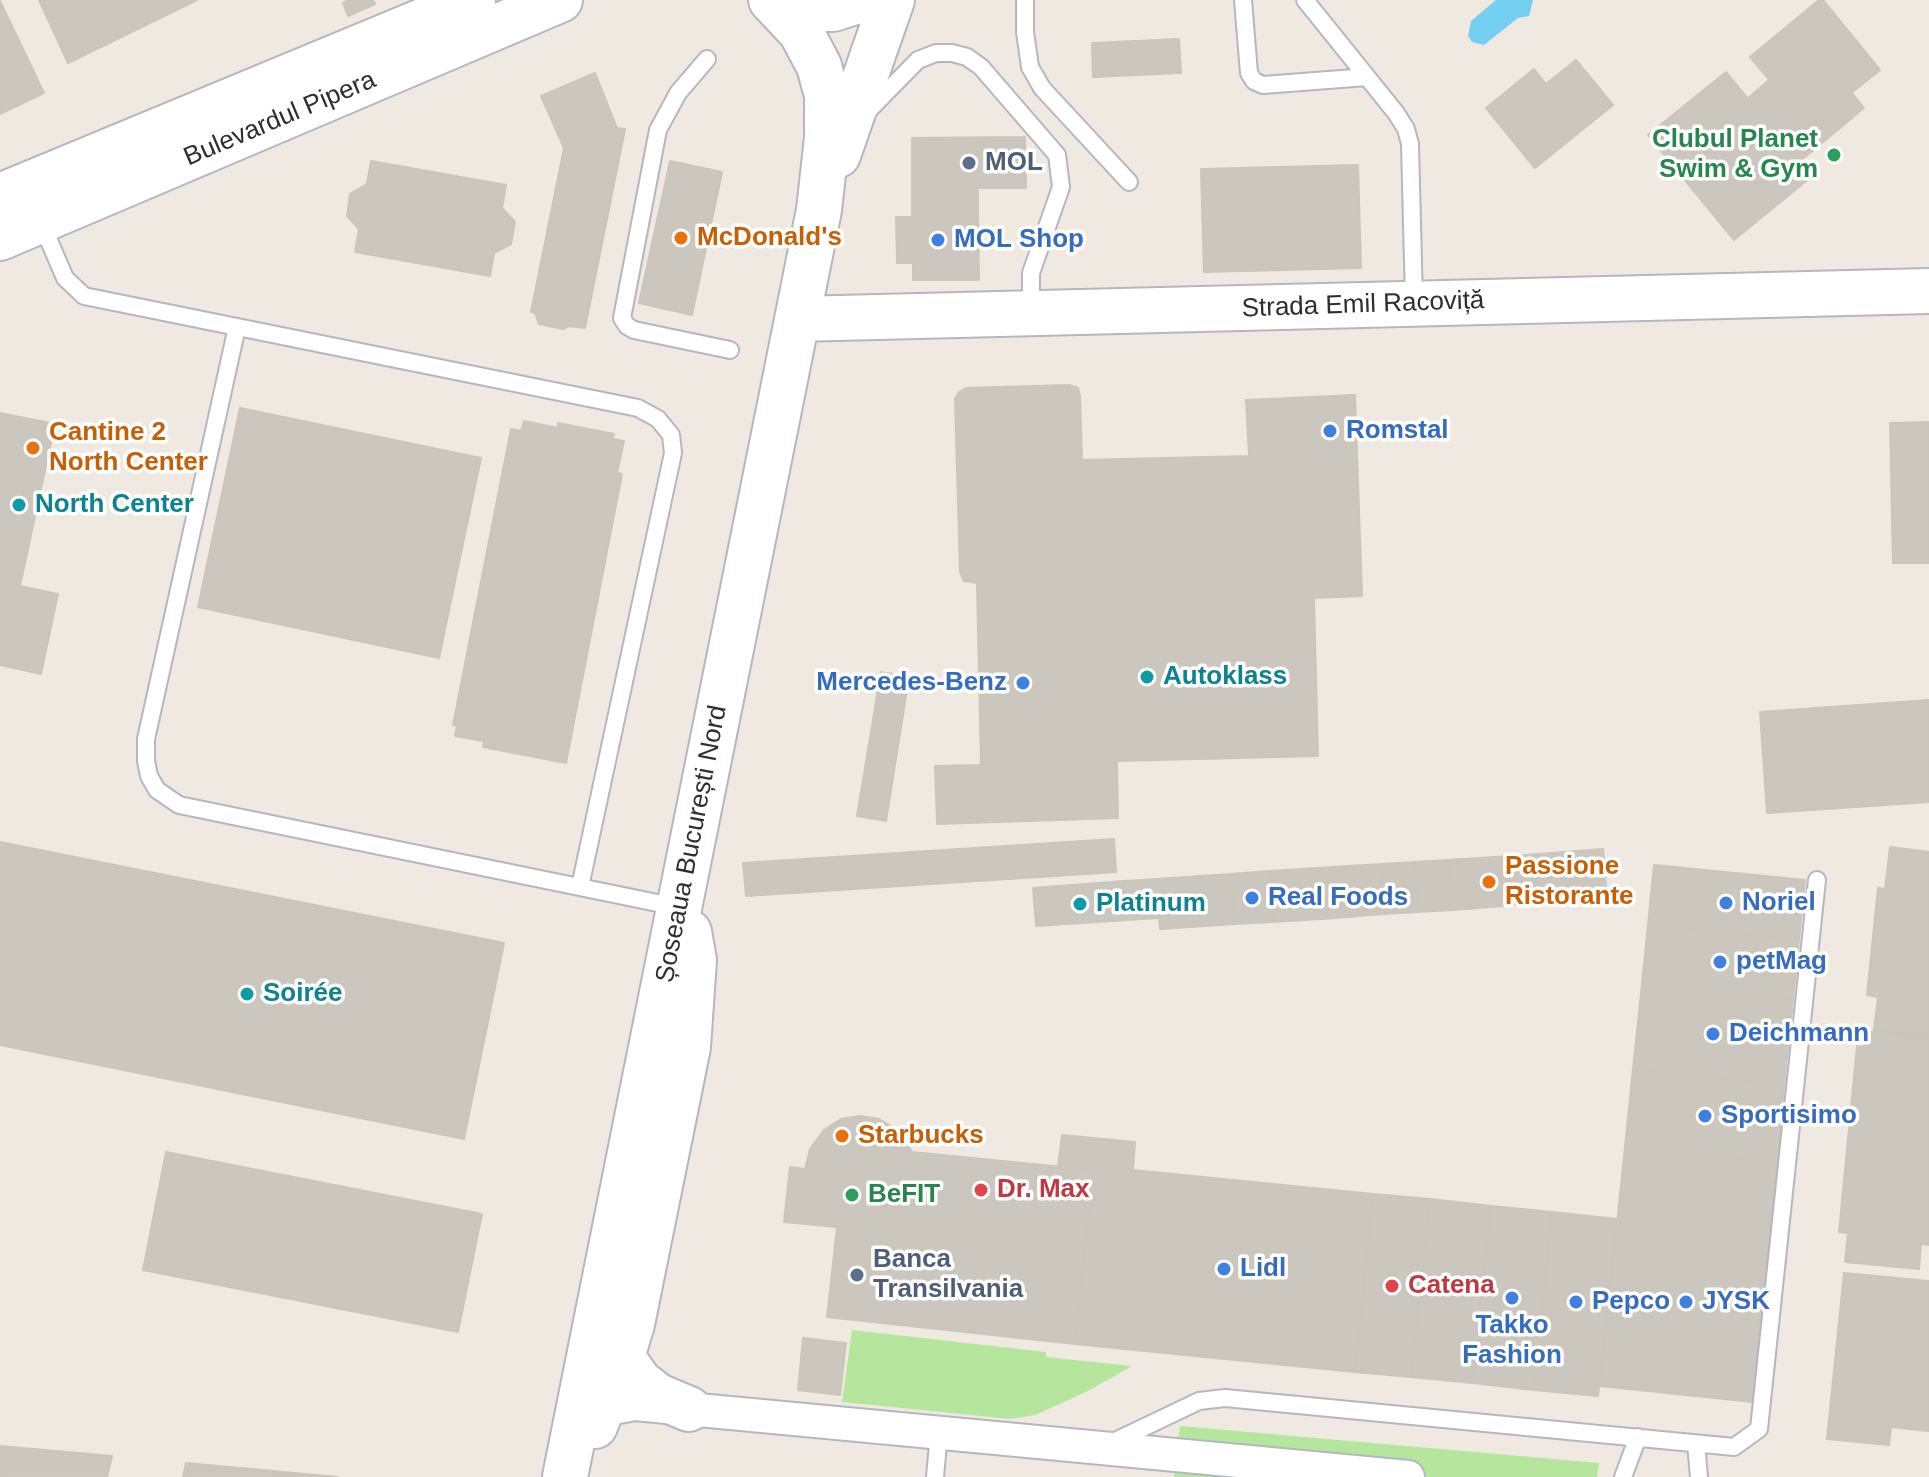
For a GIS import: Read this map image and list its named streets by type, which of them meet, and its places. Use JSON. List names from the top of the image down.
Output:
{
  "streets": {
    "main road": ["Bulevardul Pipera", "Strada Emil Racoviță", "Șoseaua București Nord"]
  },
  "crossings": [
    ["Strada Emil Racoviță", "Șoseaua București Nord"]
  ],
  "places": [
    "Clubul Planet Swim & Gym",
    "MOL",
    "McDonald's",
    "MOL Shop",
    "Romstal",
    "Cantine 2 North Center",
    "North Center",
    "Autoklass",
    "Mercedes-Benz",
    "Passione Ristorante",
    "Real Foods",
    "Noriel",
    "Platinum",
    "petMag",
    "Soirée",
    "Deichmann",
    "Sportisimo",
    "Starbucks",
    "Dr. Max",
    "BeFIT",
    "Lidl",
    "Banca Transilvania",
    "Catena",
    "Takko Fashion",
    "Pepco",
    "JYSK"
  ]
}
